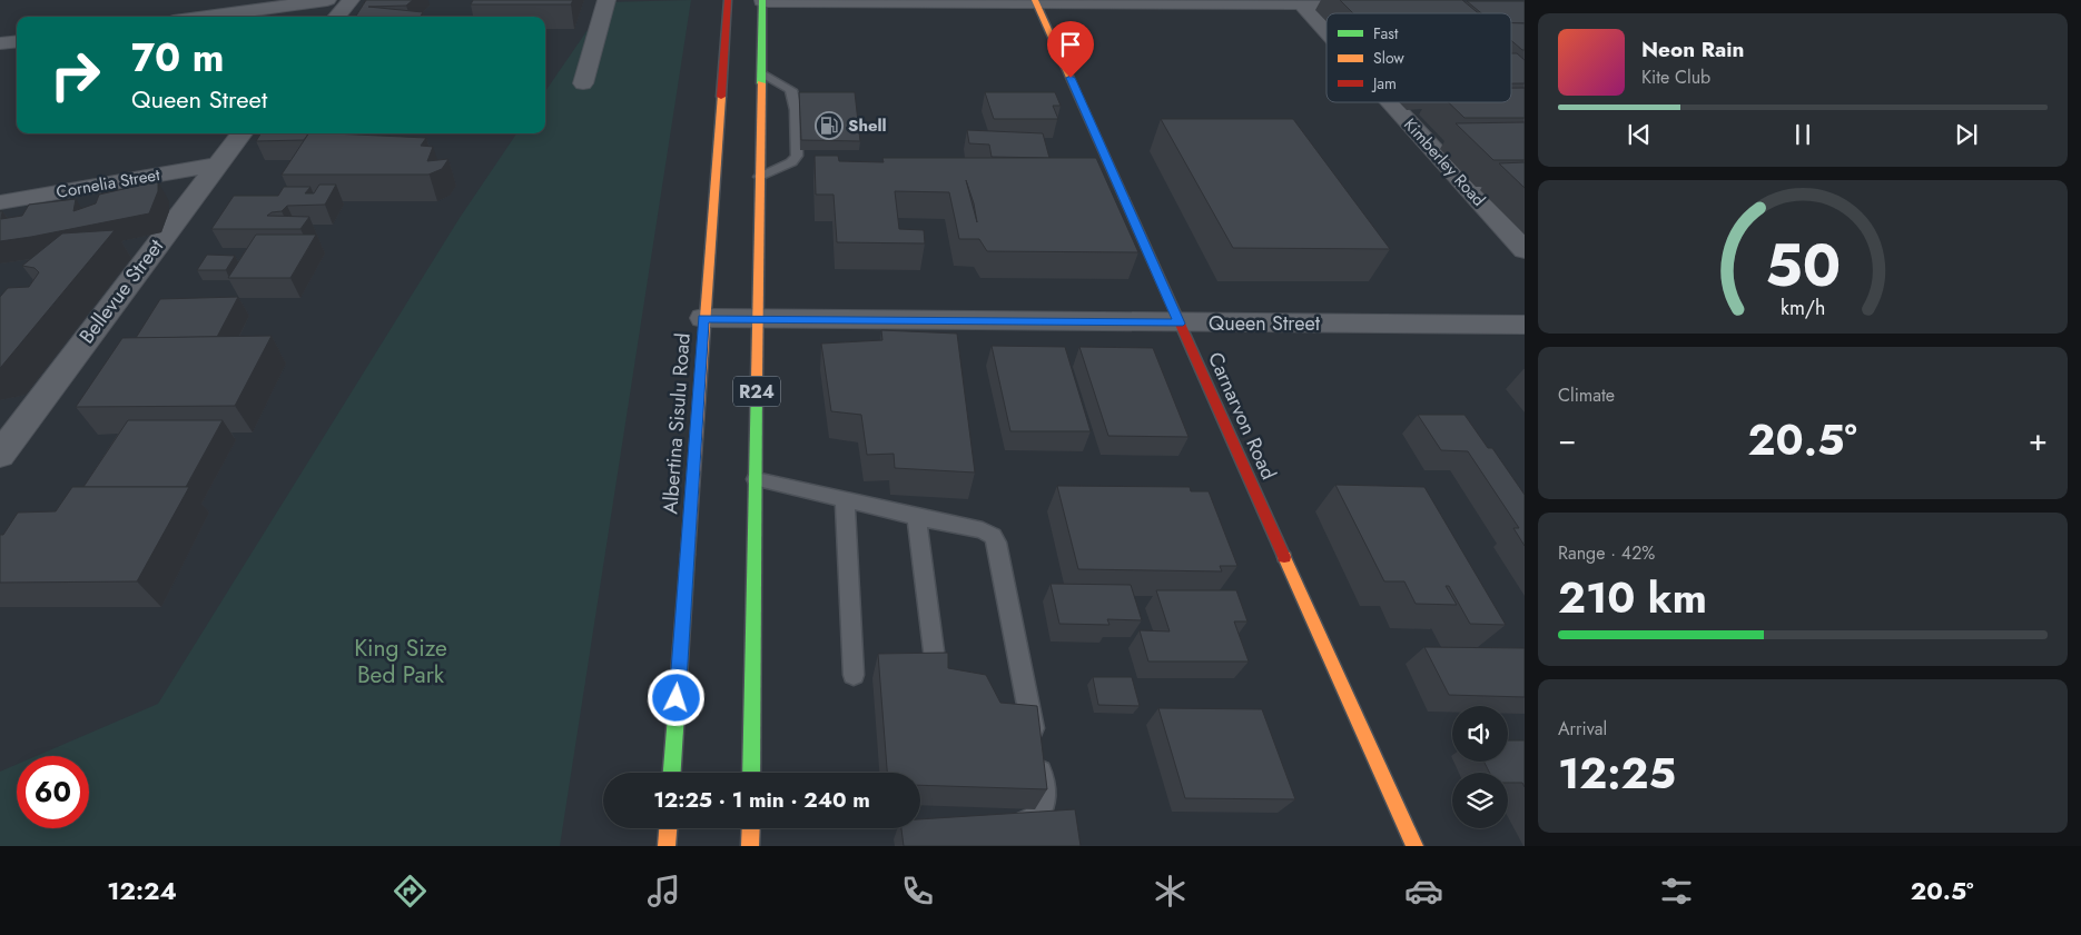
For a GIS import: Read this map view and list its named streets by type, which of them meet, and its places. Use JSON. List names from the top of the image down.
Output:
{
  "streets": {
    "main road": ["R24", "Carnarvon Road", "Albertina Sisulu Road"],
    "street": [
      "Kimberley Road",
      "Cornelia Street",
      "Bellevue Street",
      "Queen Street"
    ]
  },
  "crossings": [
    ["Cornelia Street", "Bellevue Street"],
    ["Queen Street", "R24"],
    ["Queen Street", "Carnarvon Road"],
    ["Queen Street", "Albertina Sisulu Road"]
  ],
  "parks": ["King Size Bed Park"],
  "places": {
    "fuel station": ["Shell"]
  },
  "legend": ["Fast", "Slow", "Jam"],
  "page": {
    "turn": ["70 m", "Queen Street"],
    "song": ["Neon Rain", "Kite Club"],
    "tile": [
      "Climate",
      ["Range · 42%", "210 km"],
      ["Arrival", "12:25"]
    ],
    "heat": ["−", "20.5°", "+"],
    "limit": "60",
    "trip": "12:25 · 1 min · 240 m",
    "tabs": ["12:24", "20.5°"],
    "gauge": ["50", "km/h"]
  }
}
